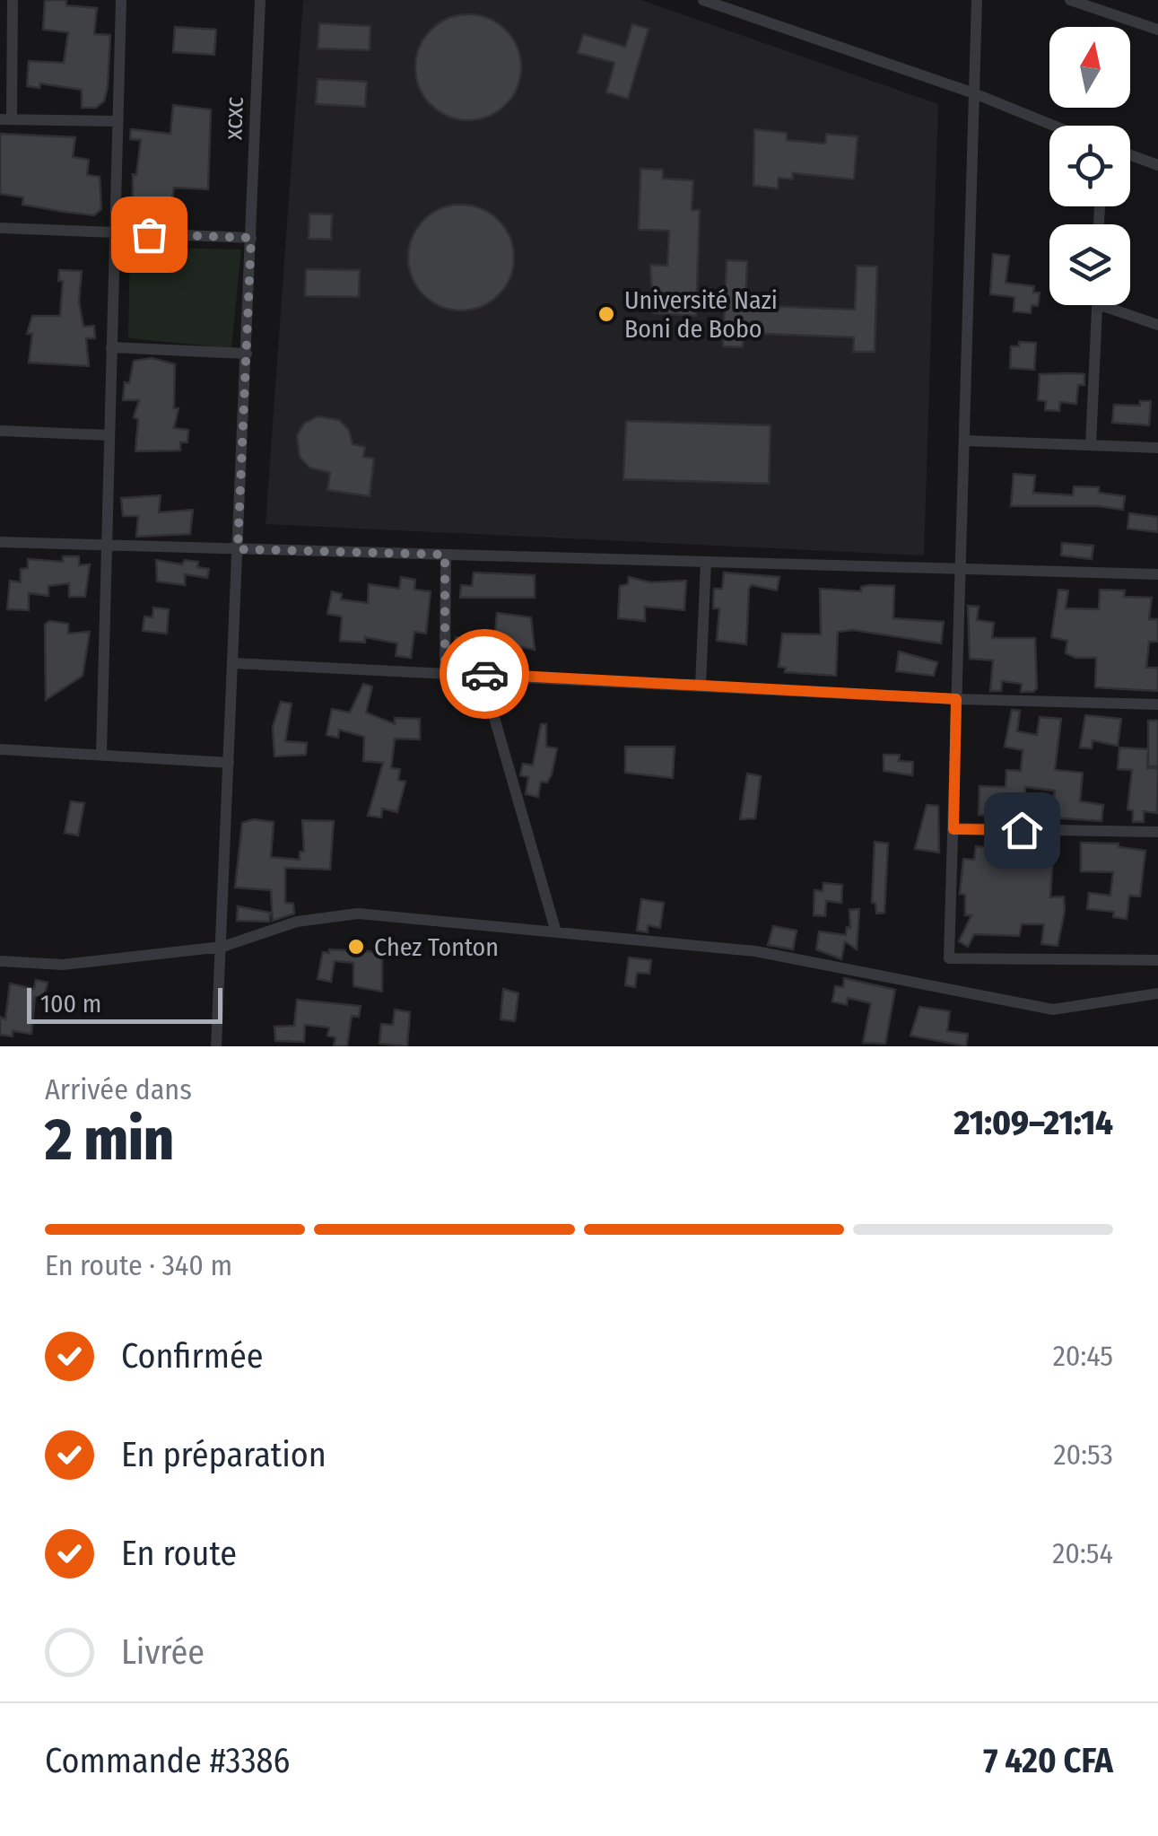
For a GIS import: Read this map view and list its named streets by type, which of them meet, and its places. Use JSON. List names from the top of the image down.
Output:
{
  "streets": {
    "street": ["xcxc"]
  },
  "places": ["Université Nazi Boni de Bobo", "Chez Tonton"],
  "scale_bar": "100 m",
  "north": "top",
  "page": {
    "scale": "100 m",
    "heading": ["2 min", "Arrivée dans", "21:09–21:14"],
    "panel": ["Commande #3386", "7 420 CFA"],
    "bar": "En route · 340 m",
    "list": [
      ["Confirmée", "20:45"],
      ["En préparation", "20:53"],
      ["En route", "20:54"],
      "Livrée"
    ]
  }
}
